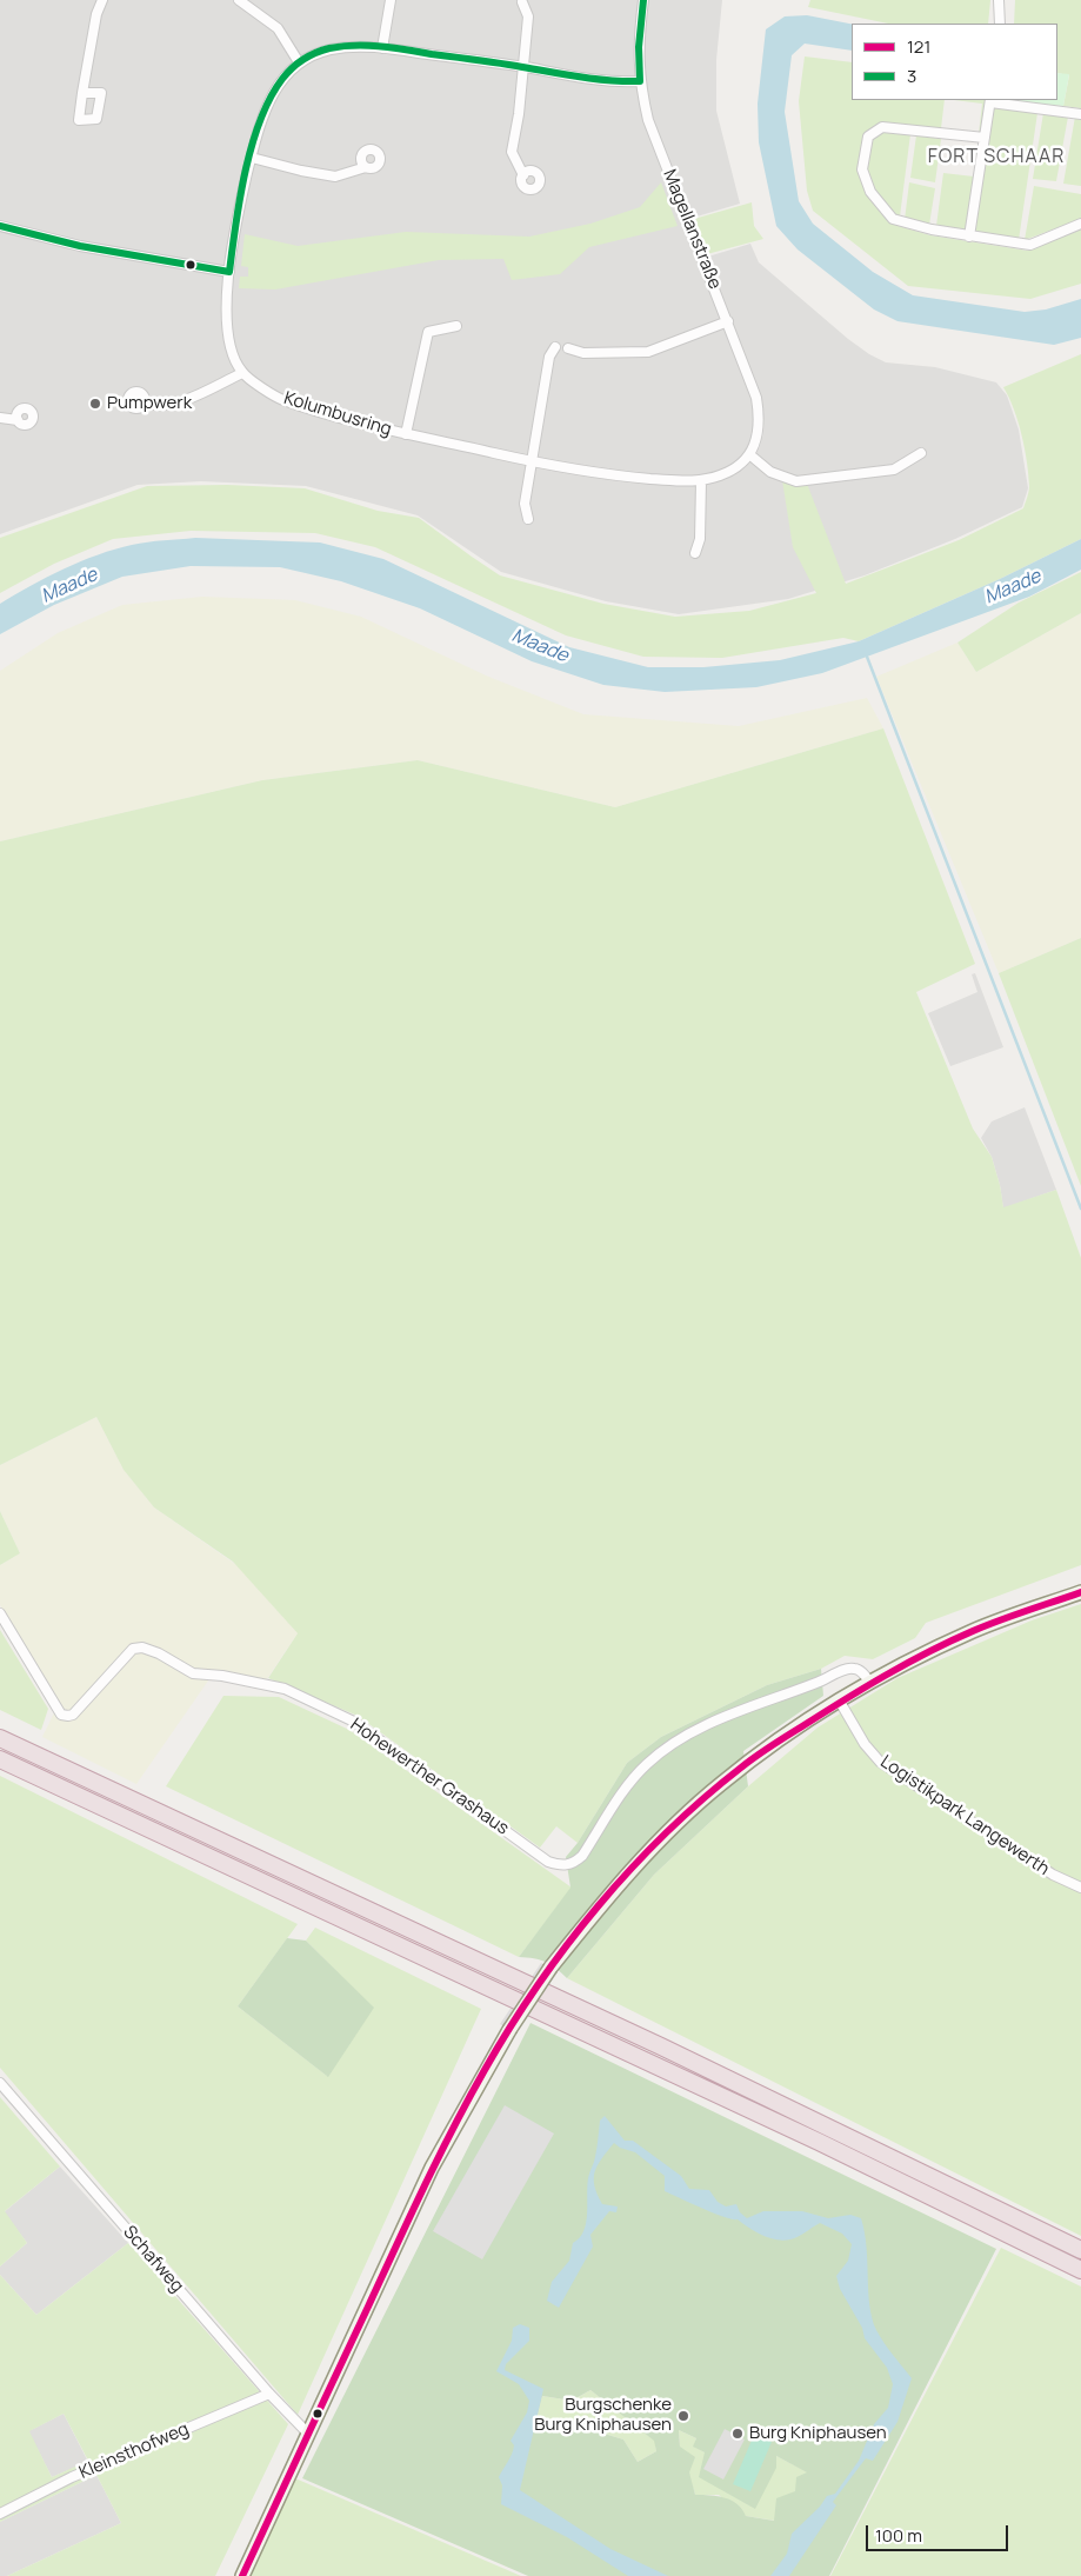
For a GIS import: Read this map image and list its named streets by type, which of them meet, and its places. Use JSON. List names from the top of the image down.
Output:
{
  "streets": {
    "street": [
      "Magellanstraße",
      "Kolumbusring",
      "Hohewerther Grashaus",
      "Logistikpark Langewerth",
      "Schafweg",
      "Kleinsthofweg"
    ]
  },
  "crossings": [
    ["Magellanstraße", "Kolumbusring"],
    ["Schafweg", "Kleinsthofweg"]
  ],
  "districts": ["FORT SCHAAR"],
  "water": ["Maade"],
  "places": ["Pumpwerk", "Burgschenke Burg Kniphausen", "Burg Kniphausen"],
  "lines": ["transit line 3", "transit line 121"],
  "legend": ["121", "3"],
  "scale_bar": "100 m"
}
